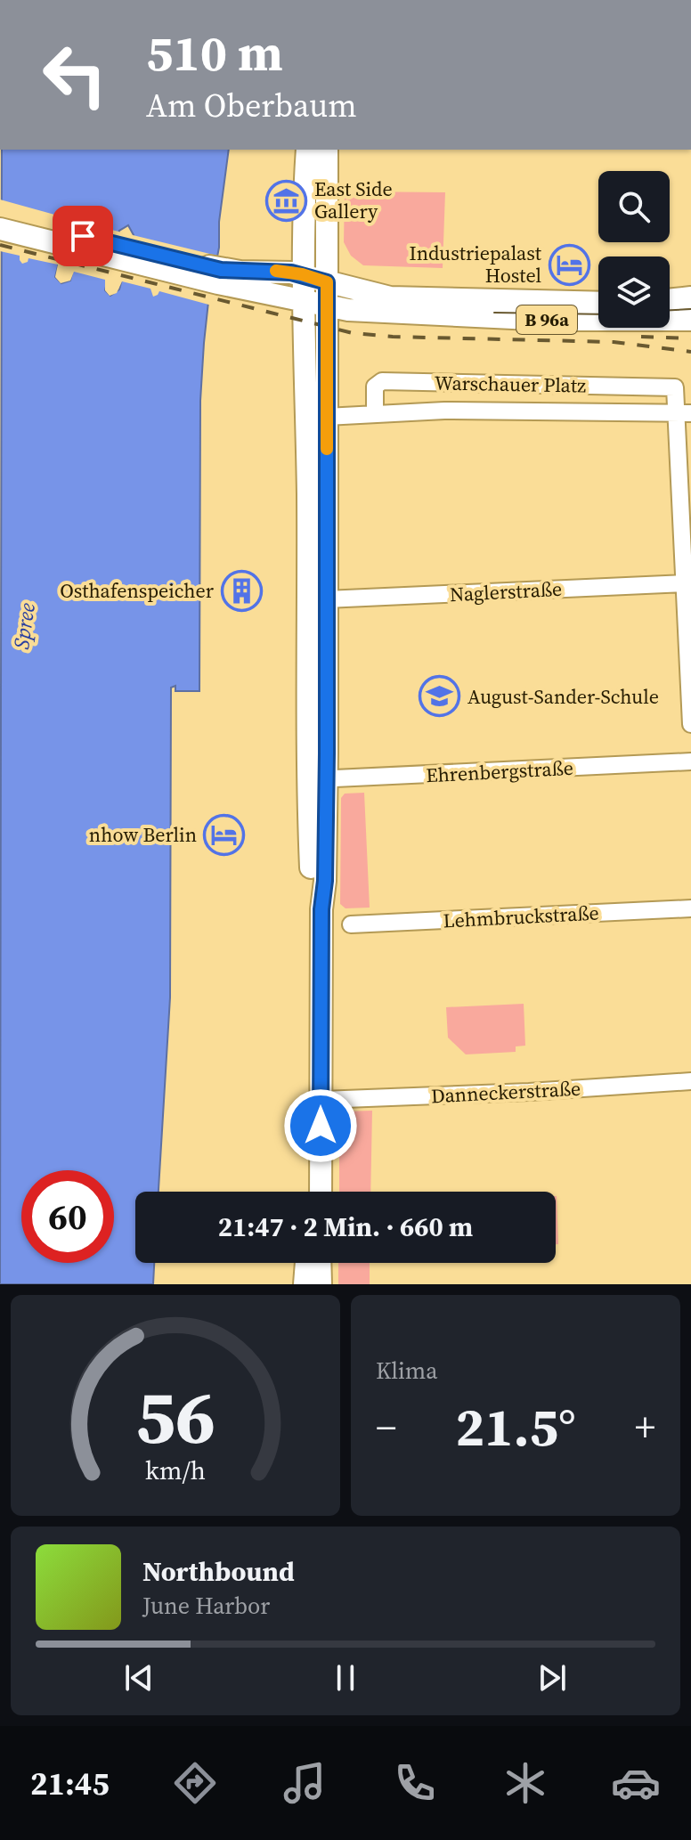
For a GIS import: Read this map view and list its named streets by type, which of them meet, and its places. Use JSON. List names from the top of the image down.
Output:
{
  "streets": {
    "main road": ["B 96a"],
    "street": [
      "Warschauer Platz",
      "Naglerstraße",
      "Ehrenbergstraße",
      "Lehmbruckstraße",
      "Danneckerstraße"
    ]
  },
  "water": ["Spree"],
  "places": {
    "museum": ["East Side Gallery"],
    "hotel": ["Industriepalast Hostel", "nhow Berlin"],
    "building": ["Osthafenspeicher"],
    "school or university": ["August-Sander-Schule"]
  },
  "page": {
    "turn": ["510 m", "Am Oberbaum"],
    "limit": "60",
    "trip": "21:47 · 2 Min. · 660 m",
    "tile": "Klima",
    "heat": ["−", "21.5°", "+"],
    "song": ["Northbound", "June Harbor"],
    "tabs": "21:45",
    "gauge": ["56", "km/h"]
  }
}
